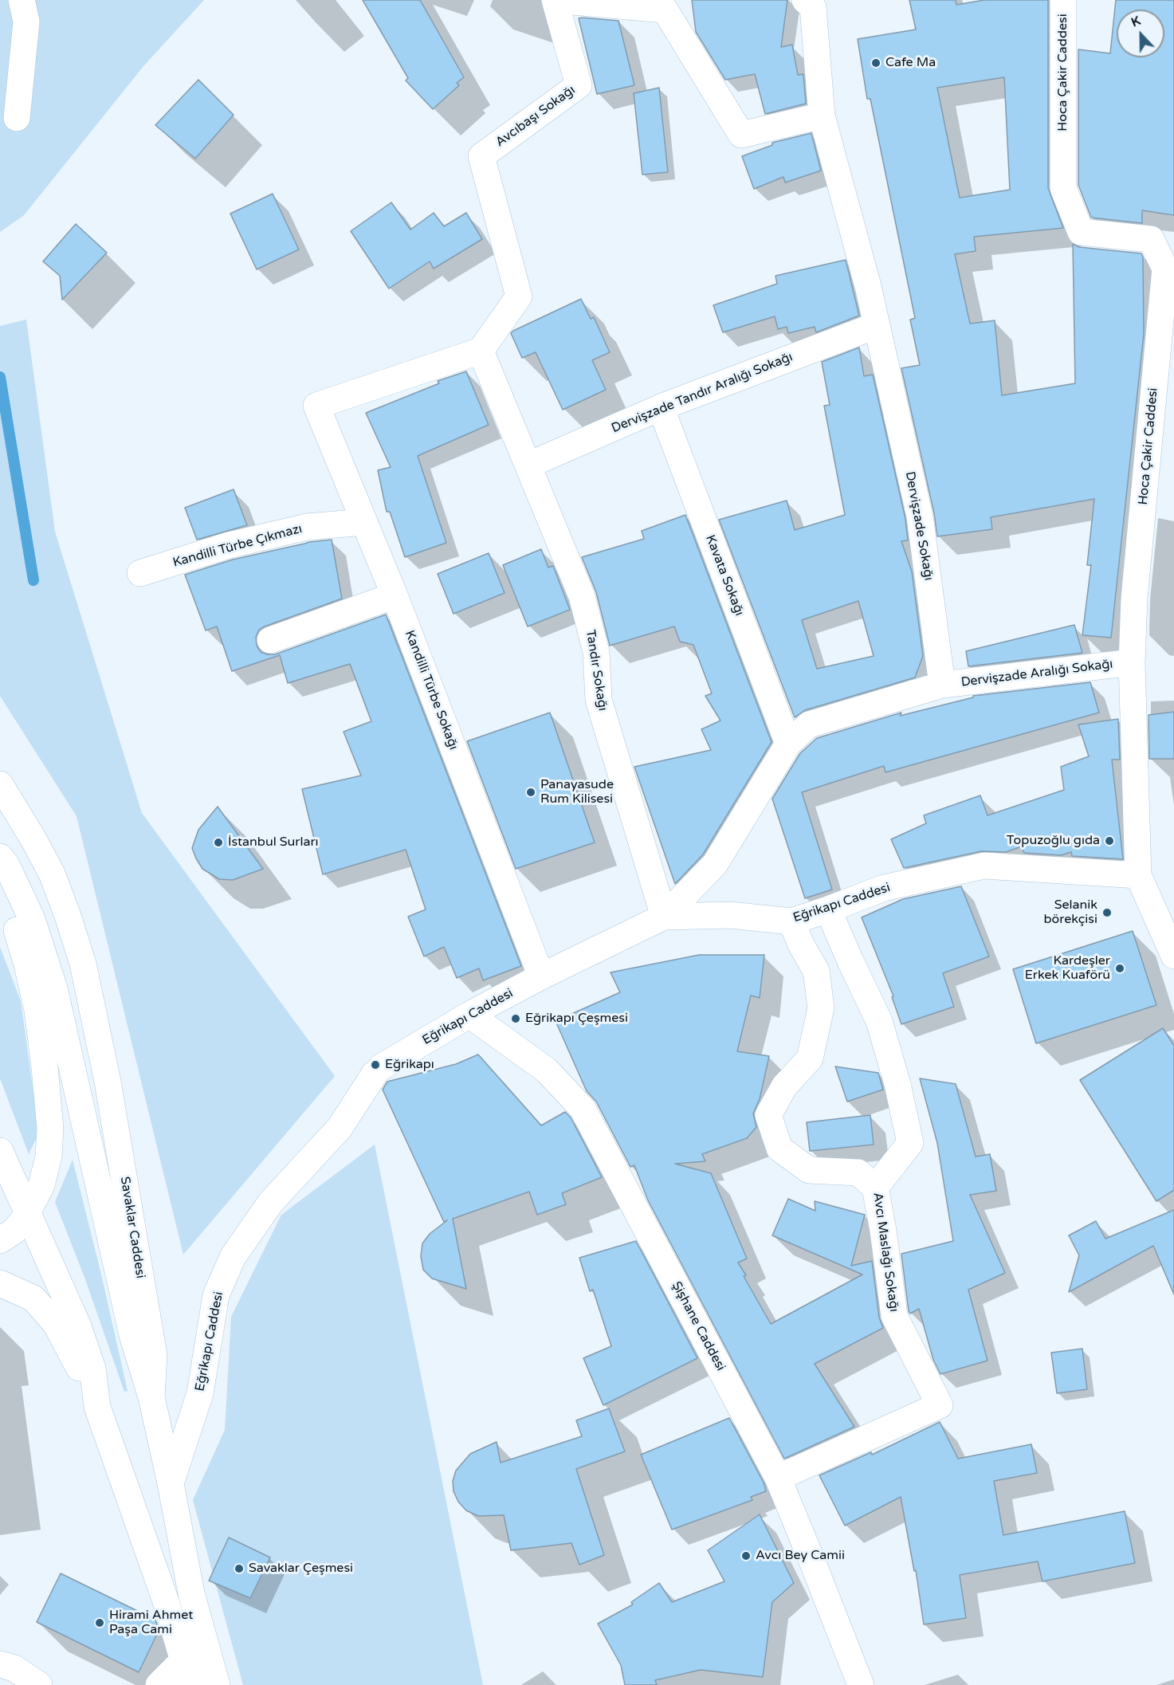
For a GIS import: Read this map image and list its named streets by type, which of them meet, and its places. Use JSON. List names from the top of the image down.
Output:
{
  "streets": {
    "main road": [
      "Hoca Çakir Caddesi",
      "Avcıbaşı Sokağı",
      "Dervişzade Tandır Aralığı Sokağı",
      "Dervişzade Sokağı",
      "Kandilli Türbe Çıkmazı",
      "Kavata Sokağı",
      "Tandır Sokağı",
      "Dervişzade Aralığı Sokağı",
      "Kandilli Türbe Sokağı",
      "Eğrikapı Caddesi",
      "Savaklar Caddesi",
      "Avcı Maslağı Sokağı",
      "Şişhane Caddesi"
    ]
  },
  "crossings": [
    ["Hoca Çakir Caddesi", "Dervişzade Aralığı Sokağı"],
    ["Hoca Çakir Caddesi", "Eğrikapı Caddesi"],
    ["Avcıbaşı Sokağı", "Dervişzade Sokağı"],
    ["Avcıbaşı Sokağı", "Tandır Sokağı"],
    ["Avcıbaşı Sokağı", "Kandilli Türbe Sokağı"],
    ["Dervişzade Tandır Aralığı Sokağı", "Dervişzade Sokağı"],
    ["Dervişzade Tandır Aralığı Sokağı", "Kavata Sokağı"],
    ["Dervişzade Tandır Aralığı Sokağı", "Tandır Sokağı"],
    ["Dervişzade Sokağı", "Dervişzade Aralığı Sokağı"],
    ["Kandilli Türbe Çıkmazı", "Kandilli Türbe Sokağı"],
    ["Tandır Sokağı", "Kandilli Türbe Sokağı"],
    ["Tandır Sokağı", "Eğrikapı Caddesi"],
    ["Kandilli Türbe Sokağı", "Eğrikapı Caddesi"],
    ["Eğrikapı Caddesi", "Savaklar Caddesi"],
    ["Eğrikapı Caddesi", "Avcı Maslağı Sokağı"],
    ["Eğrikapı Caddesi", "Şişhane Caddesi"],
    ["Avcı Maslağı Sokağı", "Şişhane Caddesi"]
  ],
  "places": [
    "Cafe Ma",
    "Panayasude Rum Kilisesi",
    "Topuzoğlu gıda",
    "İstanbul Surları",
    "Selanik börekçisi",
    "Kardeşler Erkek Kuaförü",
    "Eğrikapı Çeşmesi",
    "Eğrikapı",
    "Avcı Bey Camii",
    "Savaklar Çeşmesi",
    "Hirami Ahmet Paşa Cami"
  ],
  "north": "top"
}
